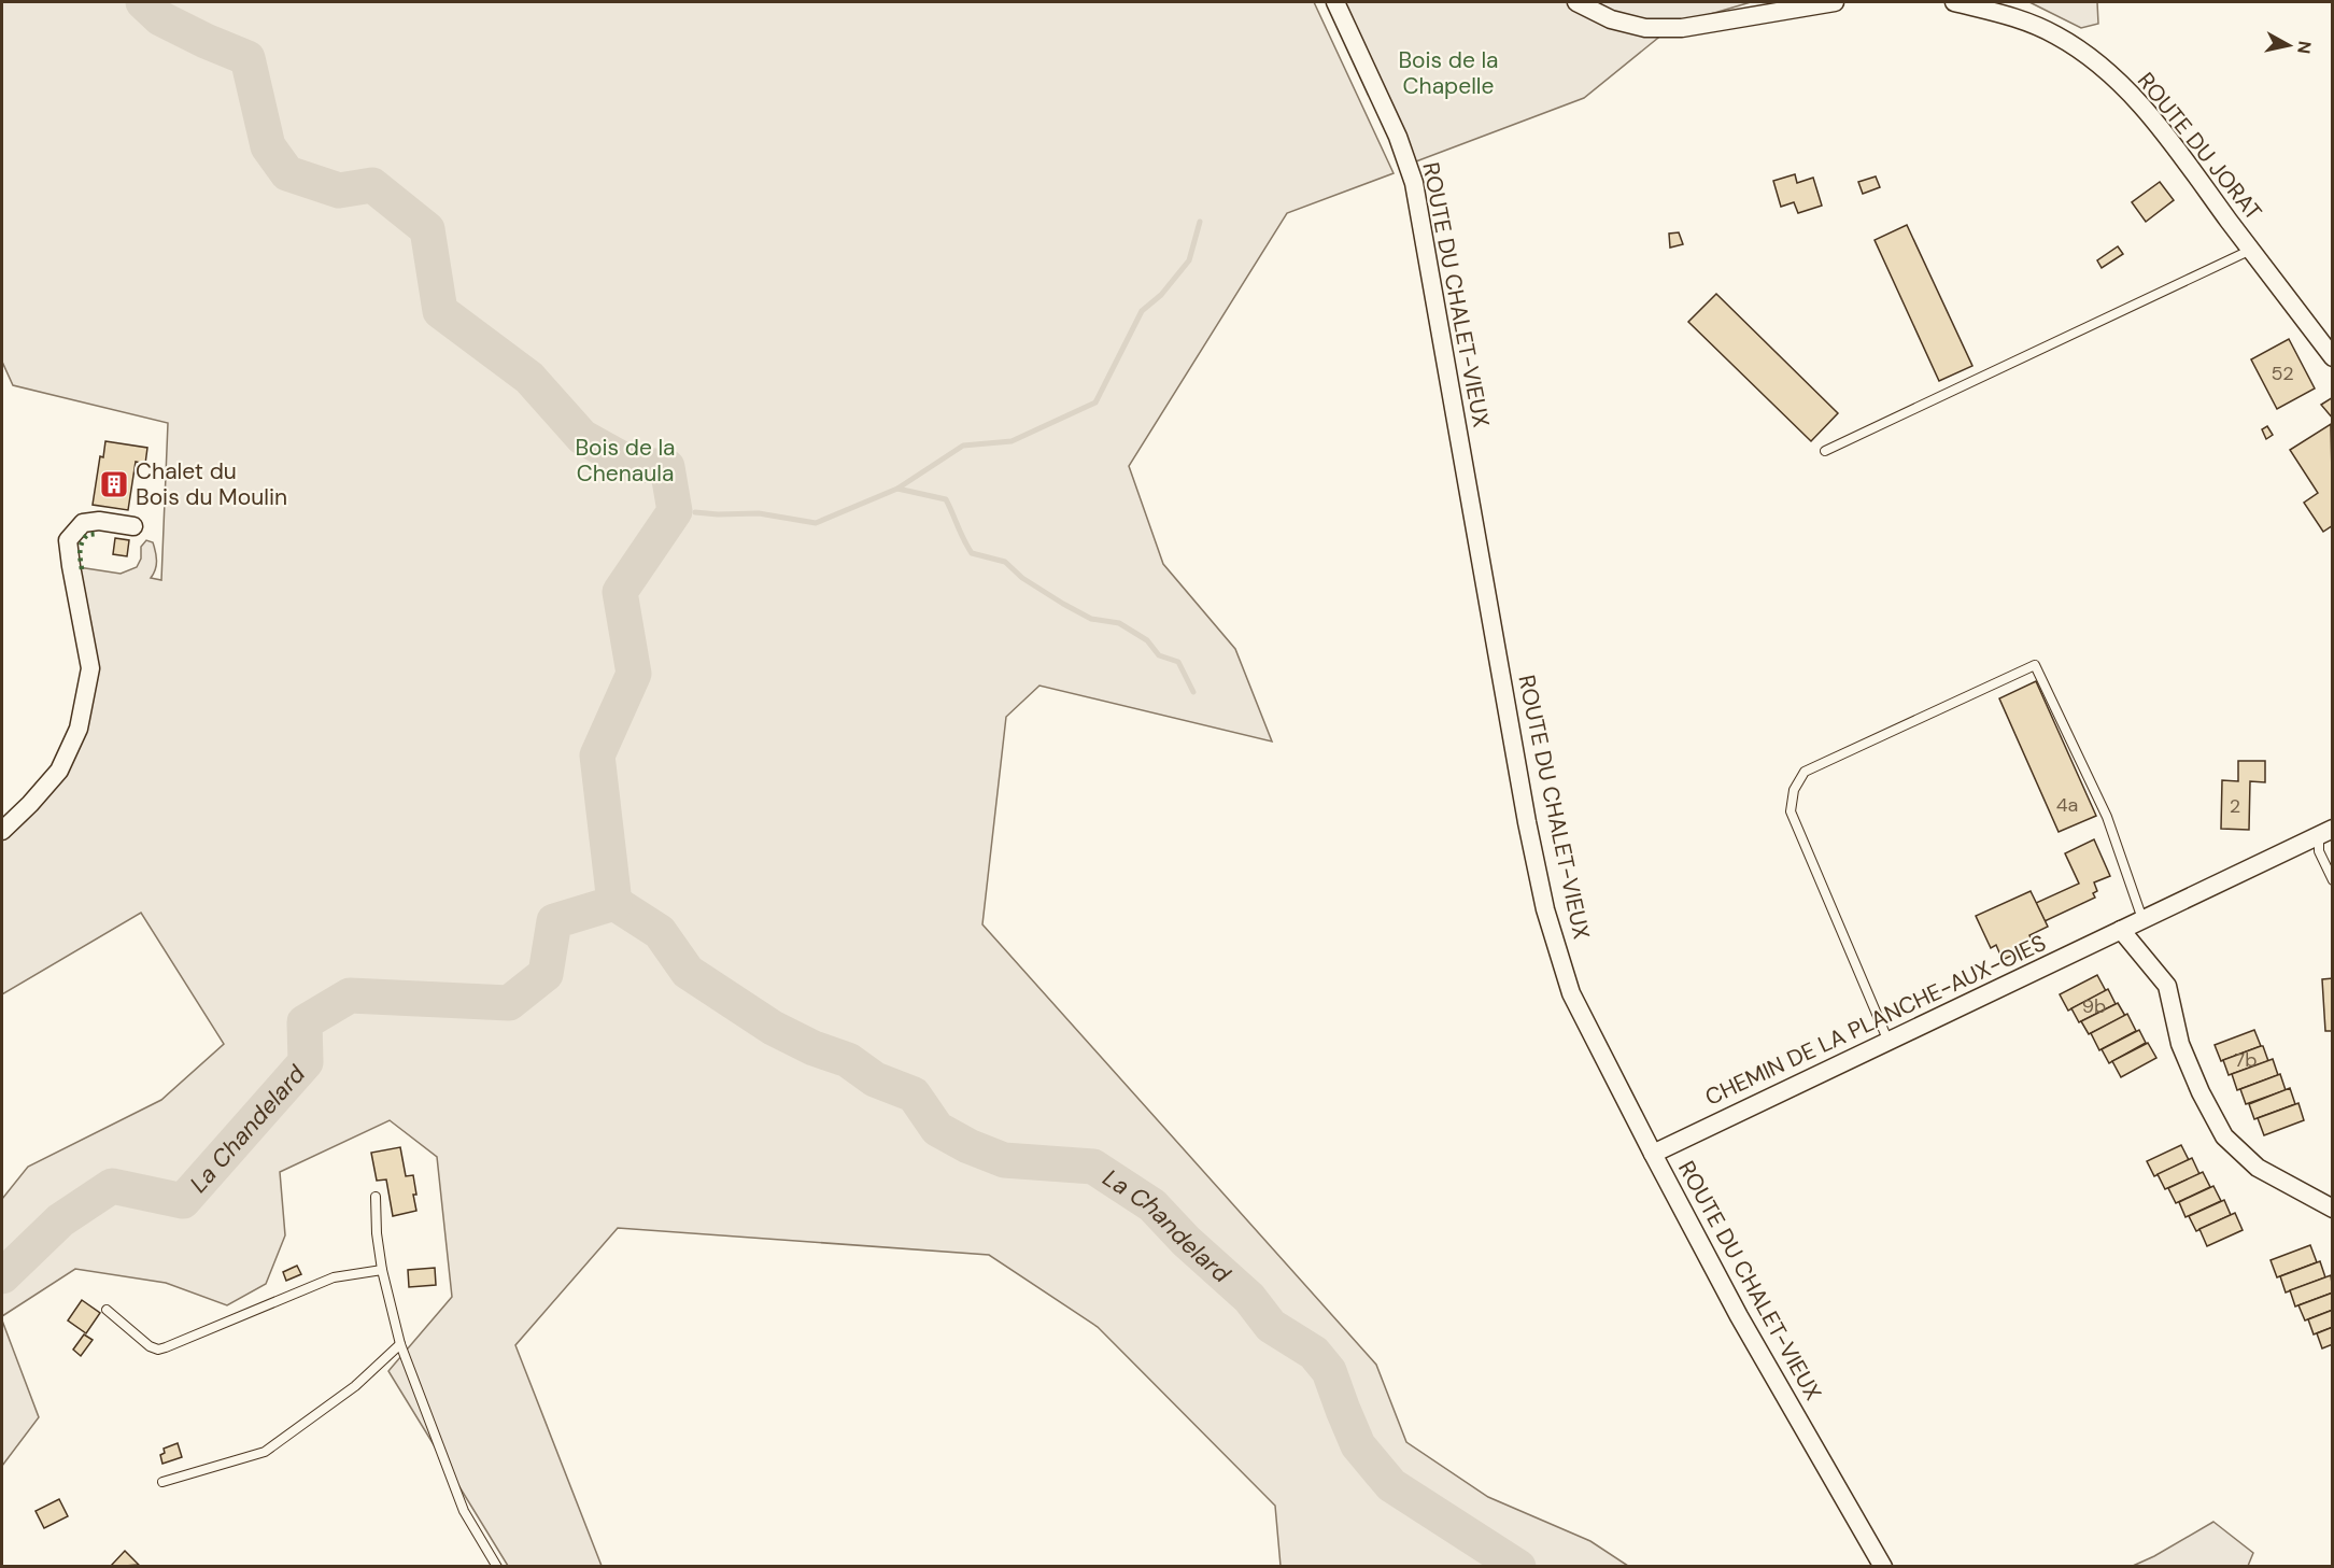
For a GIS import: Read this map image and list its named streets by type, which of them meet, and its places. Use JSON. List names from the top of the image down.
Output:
{
  "streets": {
    "street": ["ROUTE DU JORAT", "ROUTE DU CHALET-VIEUX", "CHEMIN DE LA PLANCHE-AUX-OIES"]
  },
  "crossings": [
    ["ROUTE DU CHALET-VIEUX", "CHEMIN DE LA PLANCHE-AUX-OIES"]
  ],
  "water": ["La Chandelard"],
  "parks": ["Bois de la Chapelle", "Bois de la Chenaula"],
  "places": {
    "building": ["Chalet du Bois du Moulin"]
  },
  "house_numbers": [
    "52",
    "4a",
    "2",
    "9b",
    "7b"
  ],
  "north": "right"
}
